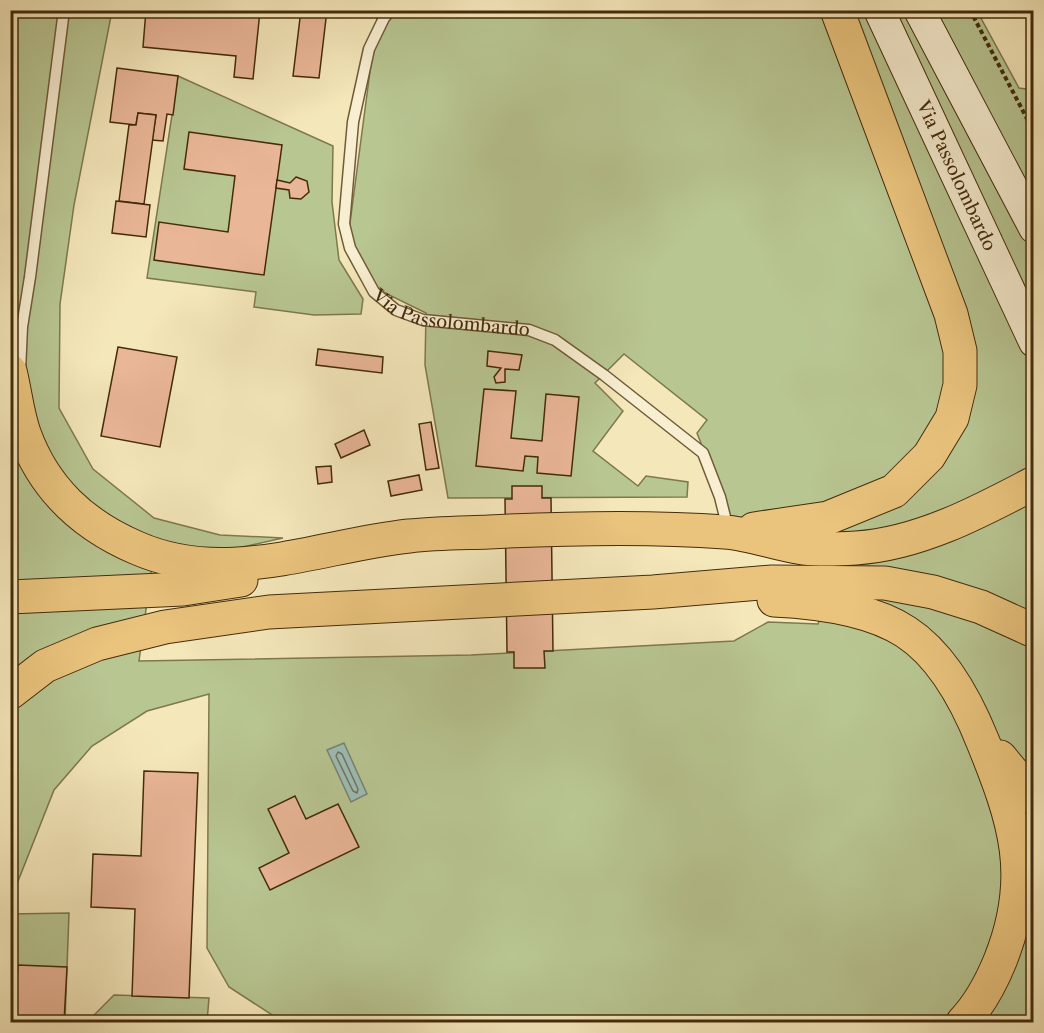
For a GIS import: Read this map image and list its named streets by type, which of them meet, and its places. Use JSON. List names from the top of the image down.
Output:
{
  "streets": {
    "main road": ["Via Passolombardo"]
  }
}
